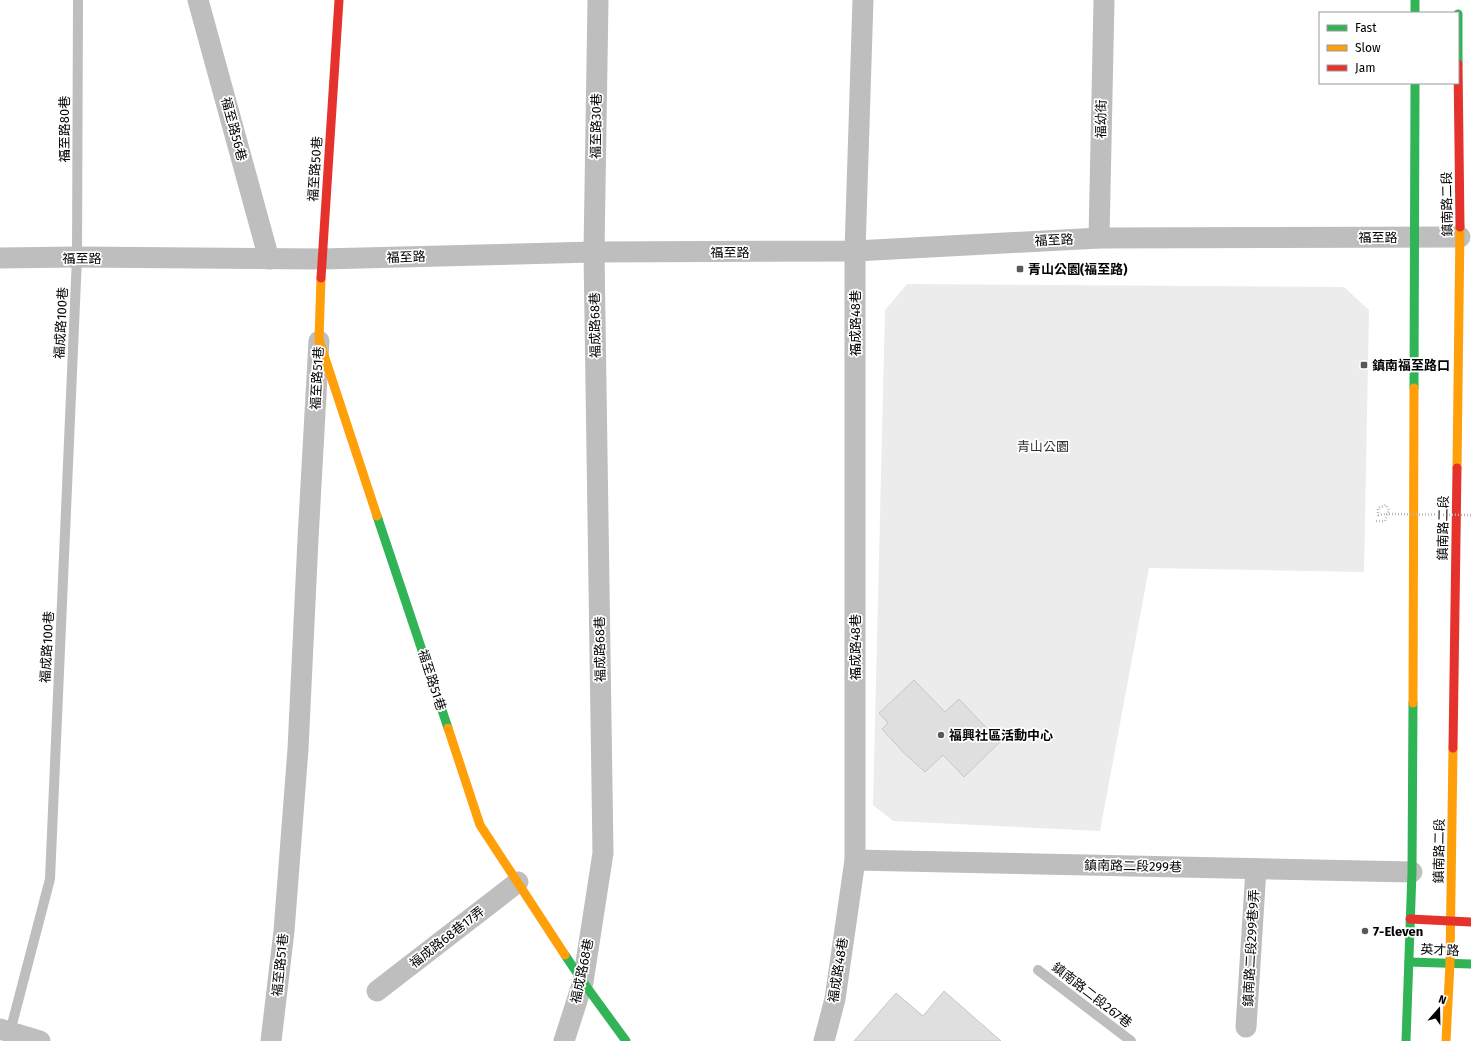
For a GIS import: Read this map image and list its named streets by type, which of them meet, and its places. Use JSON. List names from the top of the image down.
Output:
{
  "streets": {
    "street": [
      "福幼街",
      "福至路30巷",
      "福至路56巷",
      "福至路50巷",
      "鎮南路二段",
      "福至路",
      "福成路48巷",
      "福成路68巷",
      "福至路51巷",
      "鎮南路二段299巷",
      "福成路68巷17弄",
      "鎮南路二段299巷9弄",
      "英才路"
    ],
    "lane": ["福至路80巷", "福成路100巷", "鎮南路二段267巷"]
  },
  "crossings": [
    ["福幼街", "福至路"],
    ["福至路30巷", "福至路"],
    ["福至路30巷", "福成路68巷"],
    ["福至路80巷", "福至路"],
    ["福至路80巷", "福成路100巷"],
    ["福至路56巷", "福至路"],
    ["福至路50巷", "福至路"],
    ["福至路50巷", "福至路51巷"],
    ["鎮南路二段", "福至路"],
    ["鎮南路二段", "鎮南路二段299巷"],
    ["鎮南路二段", "英才路"],
    ["福至路", "福成路100巷"],
    ["福至路", "福成路48巷"],
    ["福至路", "福成路68巷"],
    ["福成路48巷", "鎮南路二段299巷"],
    ["福成路68巷", "福至路51巷"],
    ["福至路51巷", "福成路68巷17弄"],
    ["鎮南路二段299巷", "鎮南路二段299巷9弄"]
  ],
  "parks": ["青山公園"],
  "places": {
    "transit": ["青山公園(福至路)", "鎮南福至路口"],
    "other": ["福興社區活動中心", "7-Eleven"]
  },
  "legend": ["Fast", "Slow", "Jam"],
  "north": "top"
}
